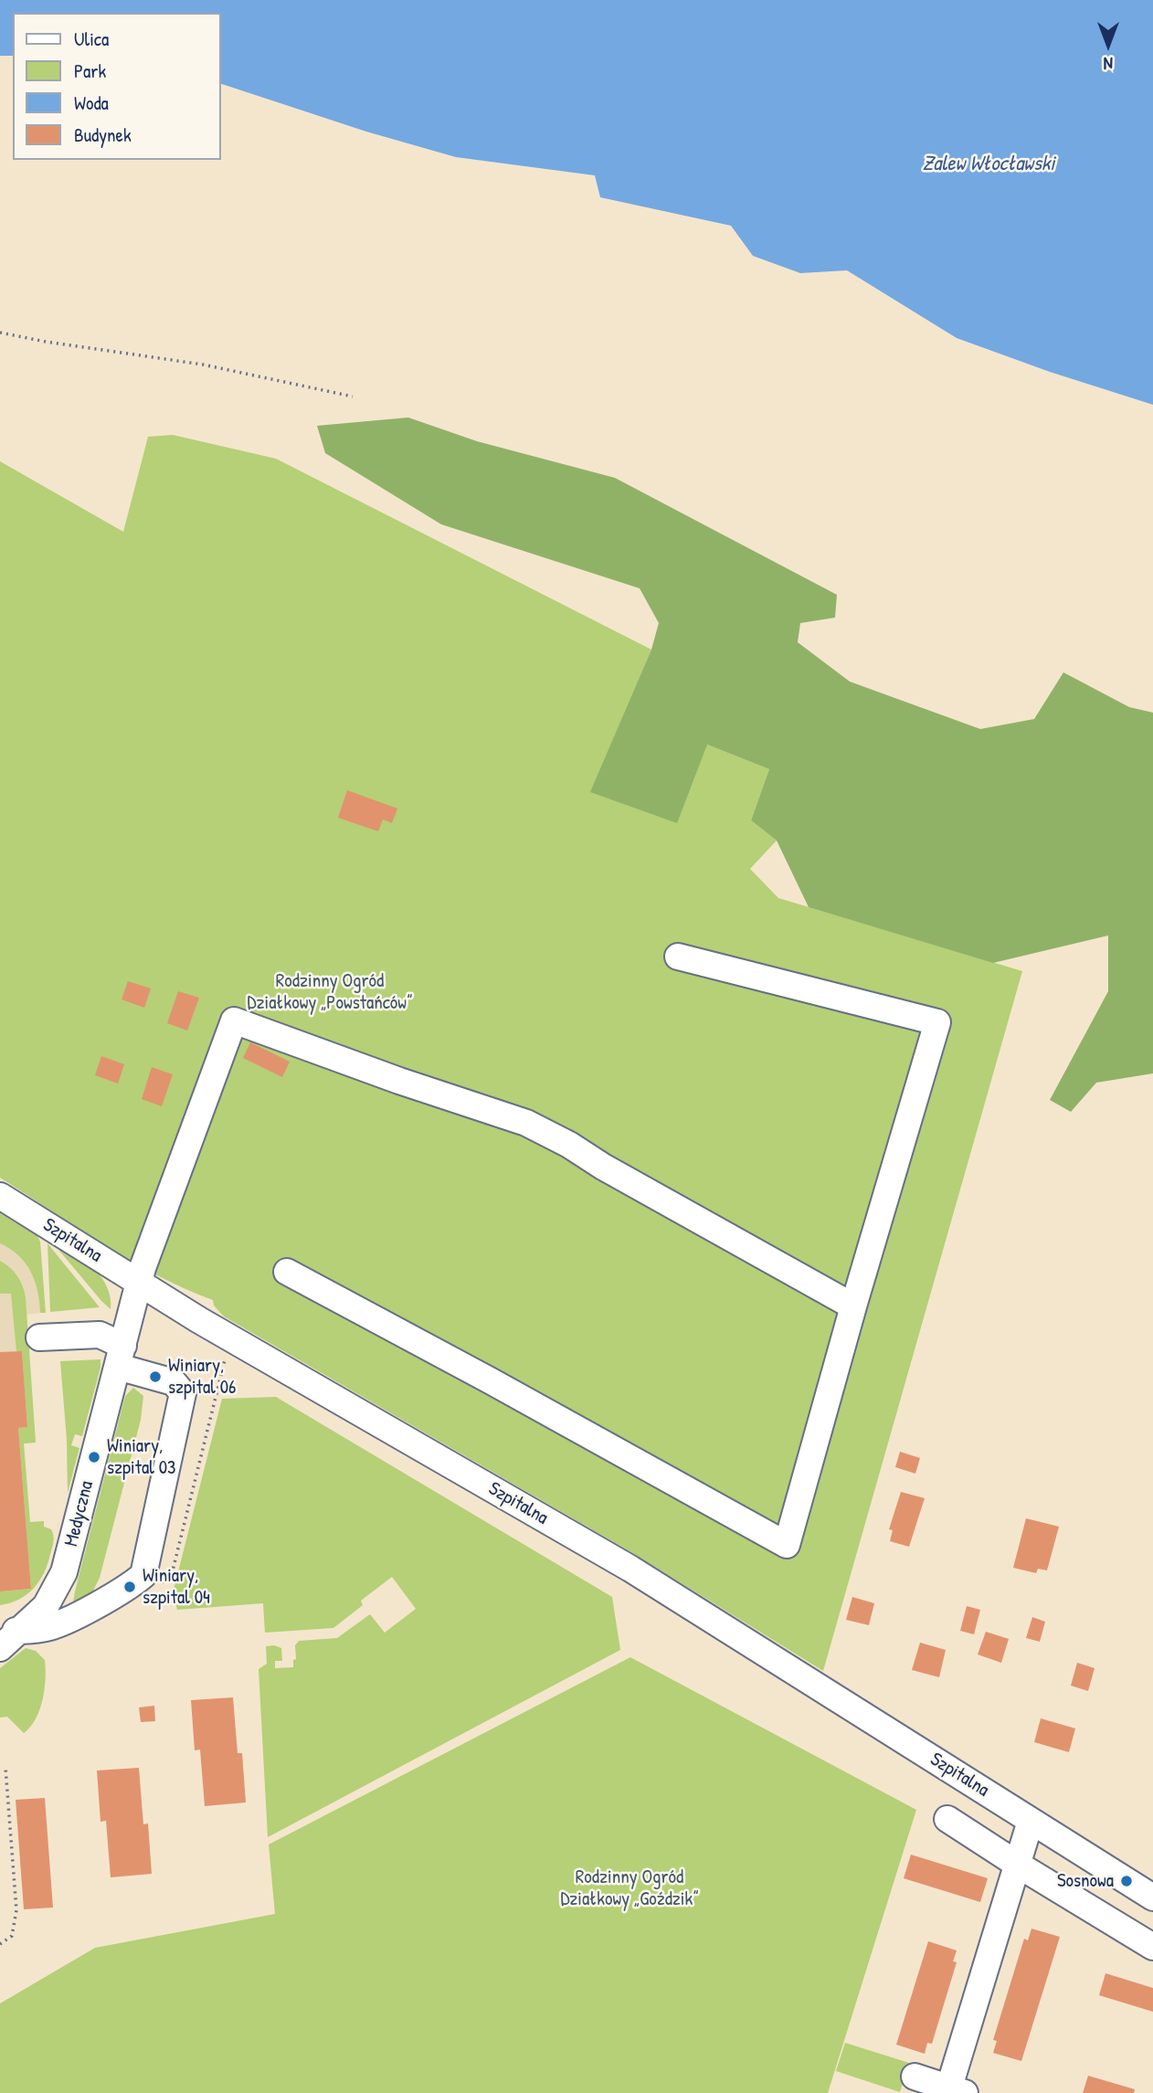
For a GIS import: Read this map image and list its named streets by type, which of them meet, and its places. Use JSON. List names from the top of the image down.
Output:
{
  "streets": {
    "street": ["Szpitalna", "Medyczna"]
  },
  "crossings": [
    ["Szpitalna", "Medyczna"]
  ],
  "water": ["Zalew Włocławski"],
  "parks": ["Rodzinny Ogród Działkowy „Powstańców”", "Rodzinny Ogród Działkowy „Goździk”"],
  "places": [
    "Winiary, szpital 06",
    "Winiary, szpital 03",
    "Winiary, szpital 04",
    "Sosnowa"
  ],
  "legend": [
    "Ulica",
    "Park",
    "Woda",
    "Budynek"
  ],
  "north": "bottom"
}
